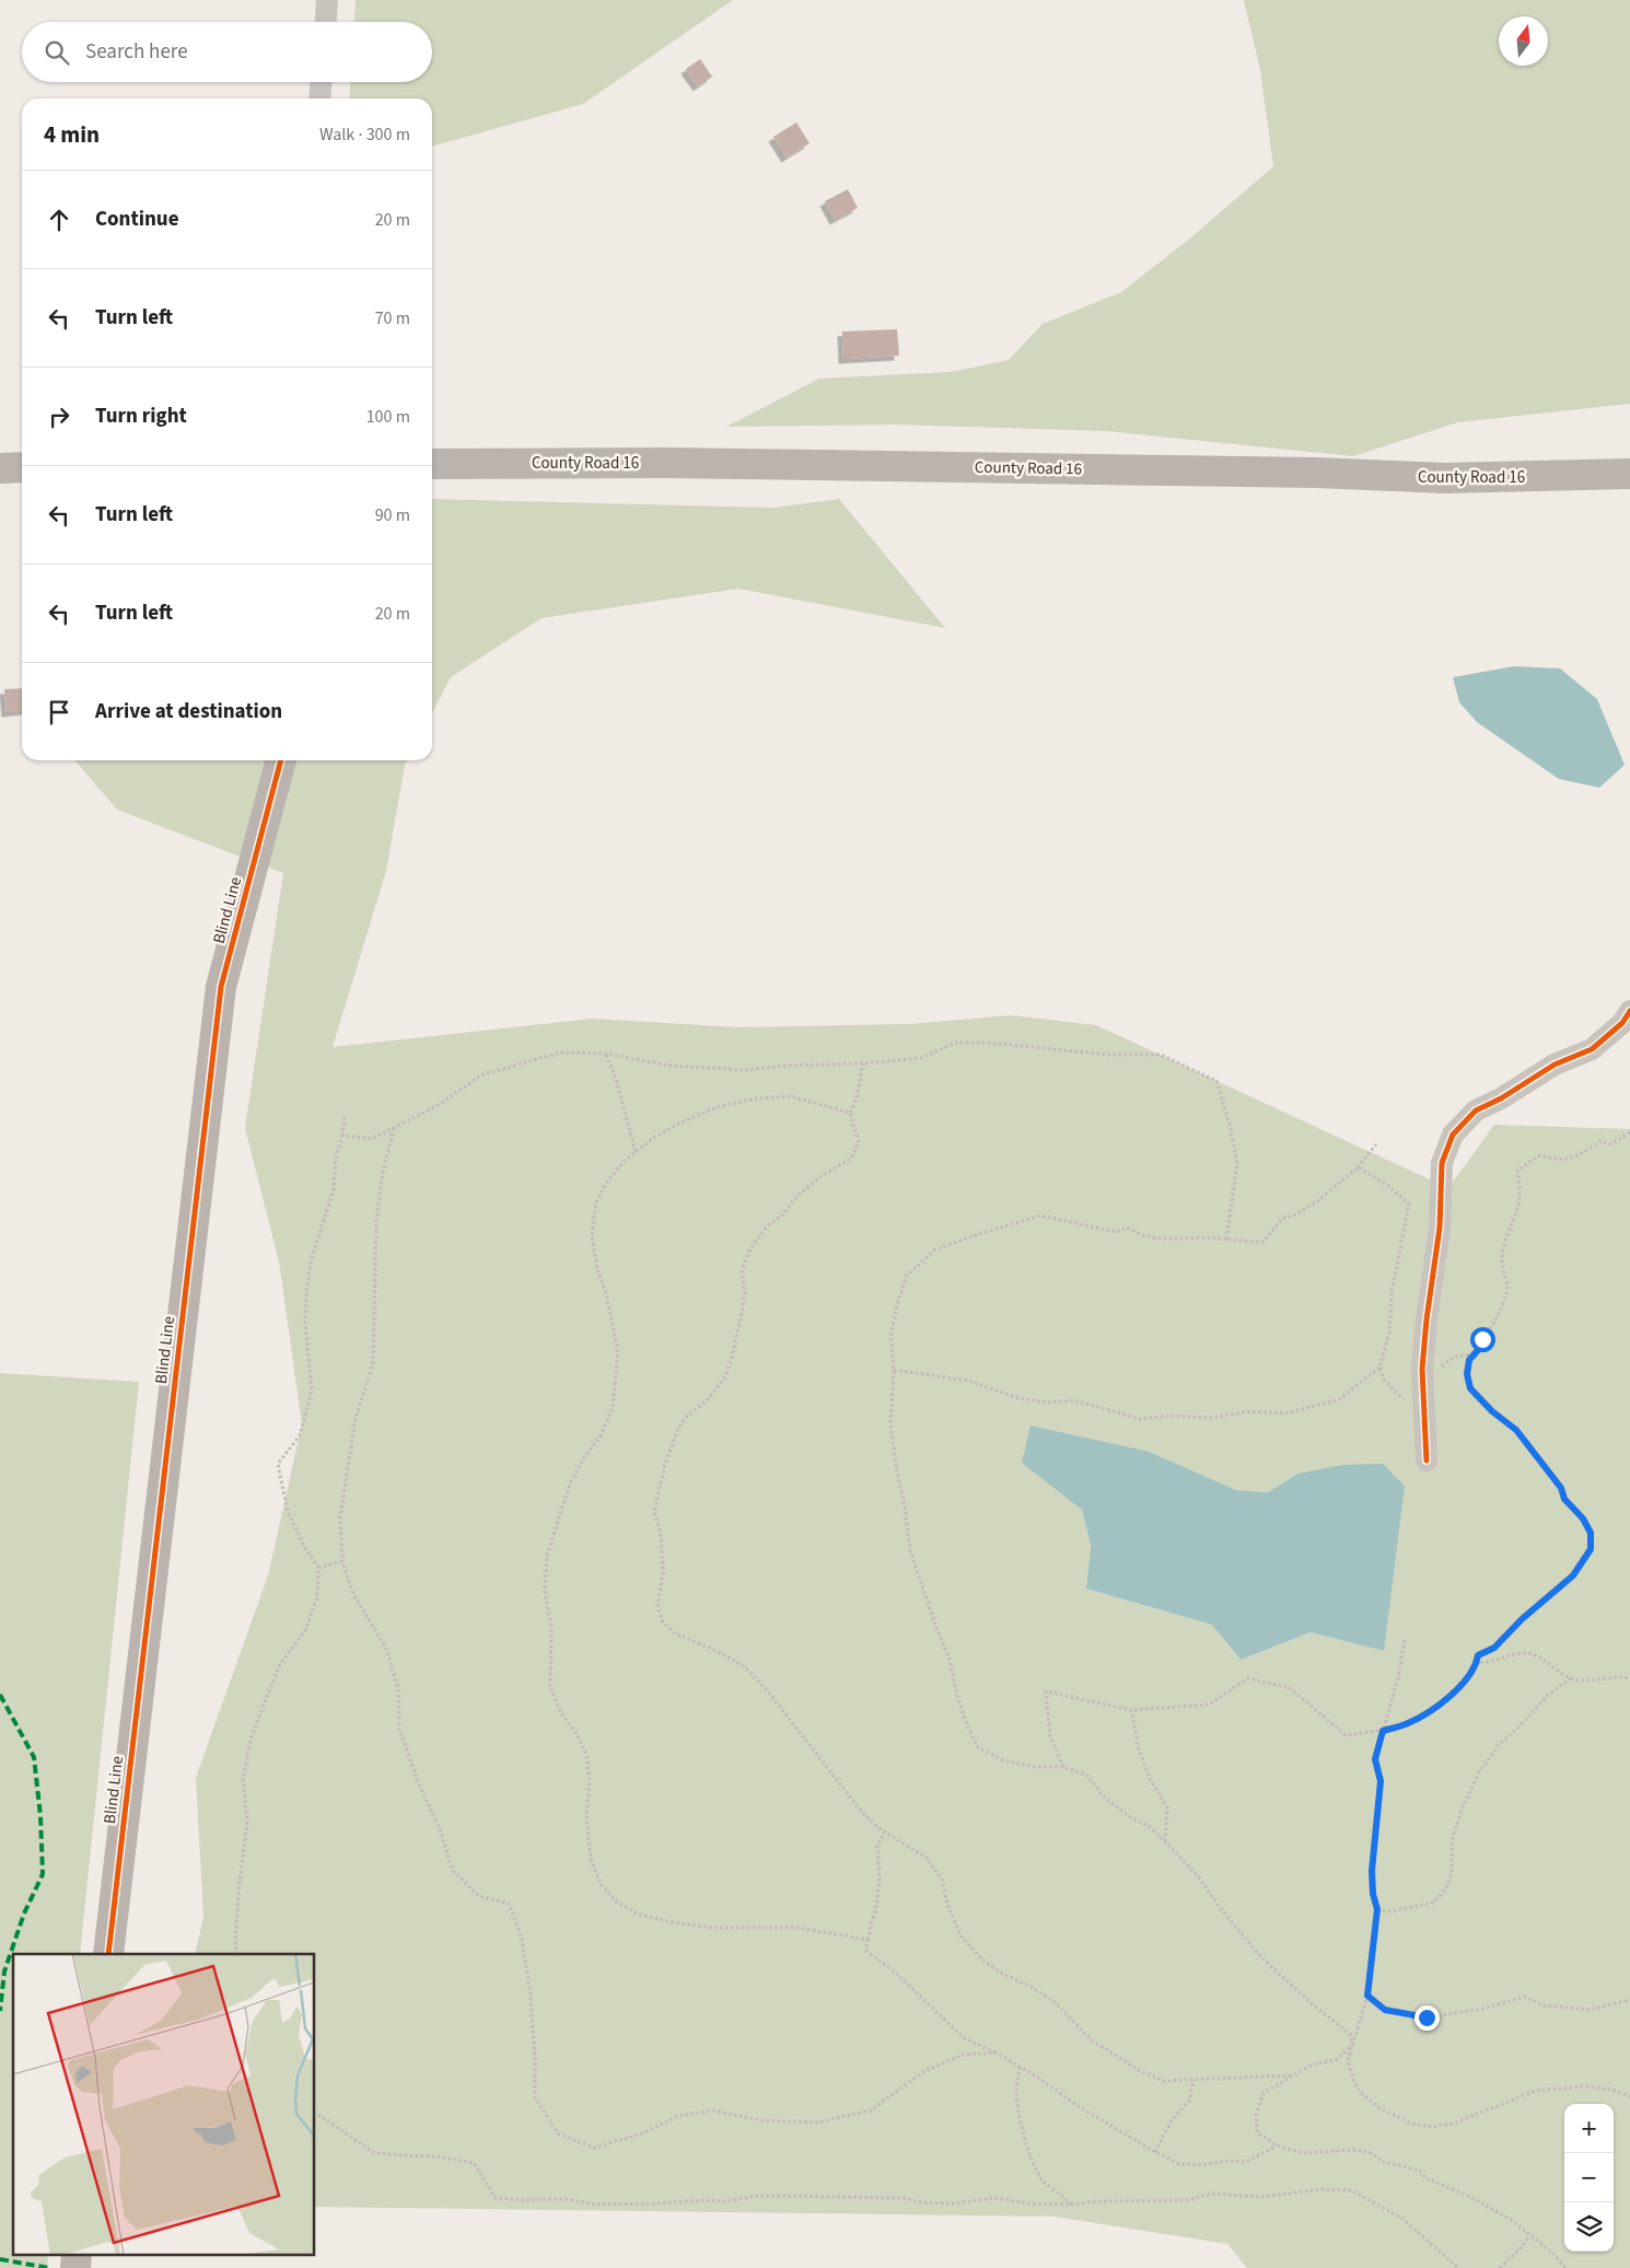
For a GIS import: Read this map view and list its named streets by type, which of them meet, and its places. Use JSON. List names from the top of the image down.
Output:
{
  "streets": {
    "main road": ["County Road 16", "Blind Line"]
  },
  "north": "top",
  "page": {
    "search": "Search here",
    "heading": ["4 min", "Walk · 300 m"],
    "list": [
      ["Continue", "20 m"],
      ["Turn left", "70 m"],
      ["Turn right", "100 m"],
      ["Turn left", "90 m"],
      ["Turn left", "20 m"],
      "Arrive at destination"
    ],
    "map_buttons": ["+", "−"]
  }
}
